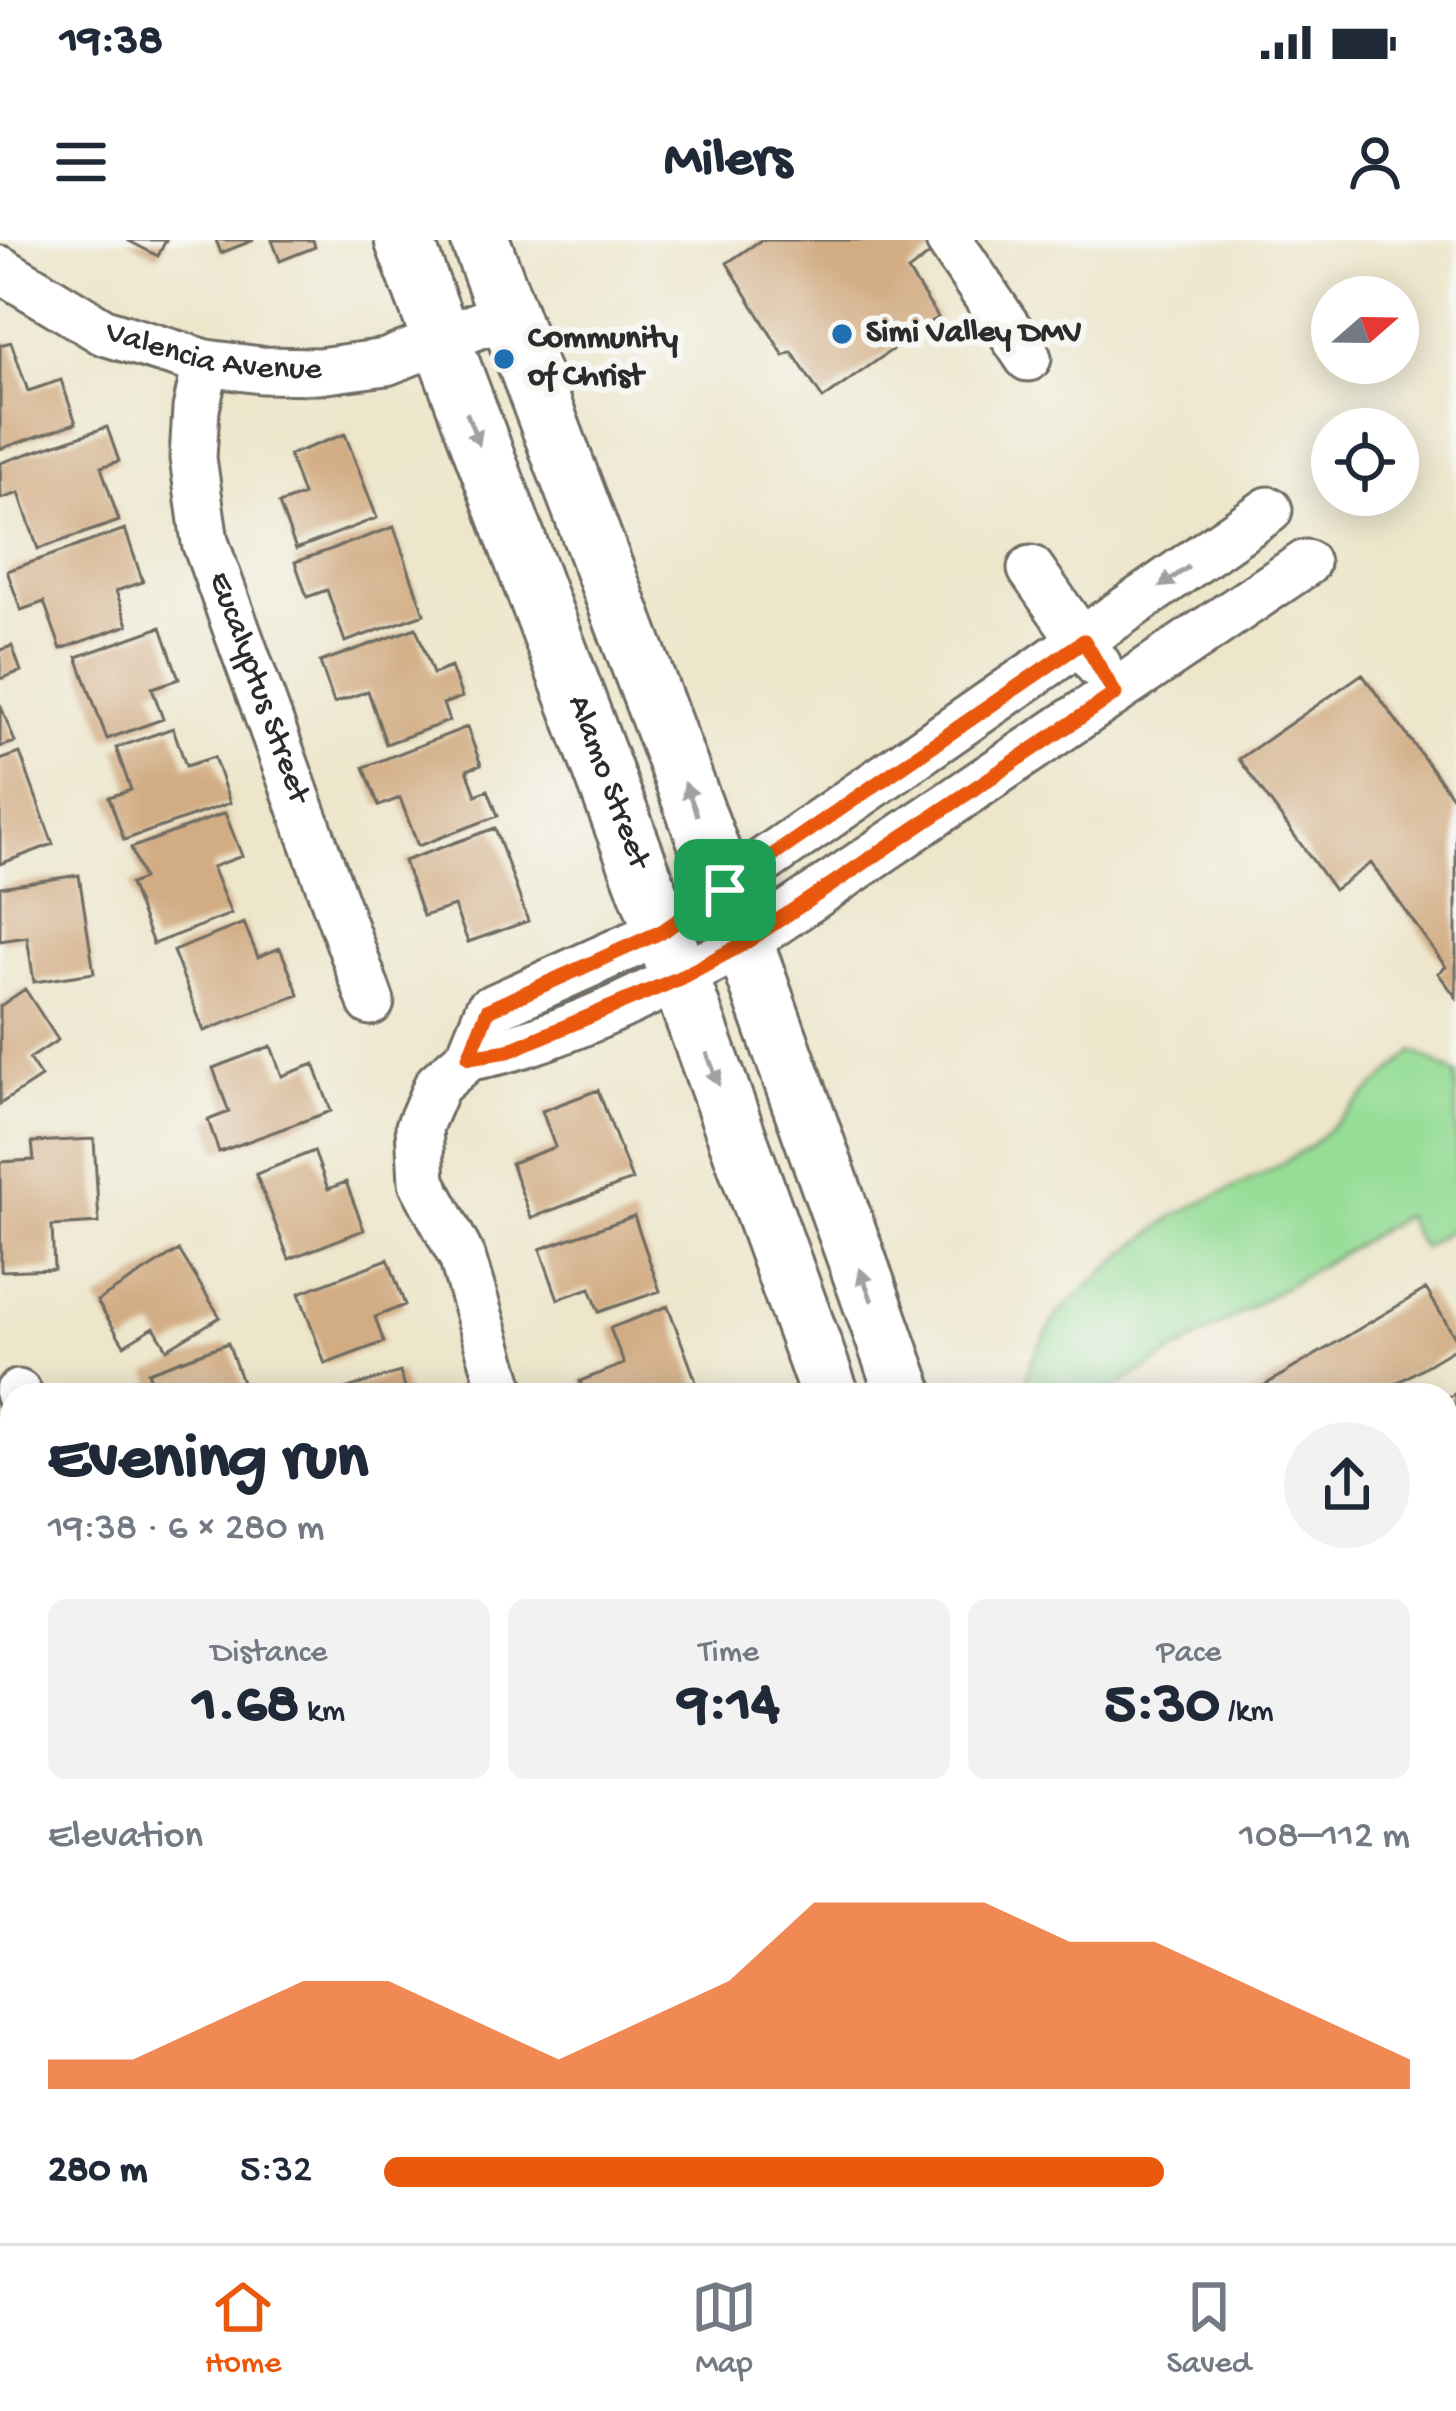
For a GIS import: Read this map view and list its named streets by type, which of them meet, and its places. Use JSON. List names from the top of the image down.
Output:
{
  "streets": {
    "main road": ["Alamo Street"],
    "street": ["Valencia Avenue", "Eucalyptus Street"]
  },
  "crossings": [
    ["Valencia Avenue", "Eucalyptus Street"],
    ["Valencia Avenue", "Alamo Street"]
  ],
  "places": ["Simi Valley DMV", "Community of Christ"],
  "north": "right",
  "page": {
    "status": "19:38",
    "header": "Milers",
    "heading": ["Evening run", "19:38 · 6 × 280 m"],
    "stats": [
      ["Distance", "1.68 km"],
      ["Time", "9:14"],
      ["Pace", "5:30 /km"]
    ],
    "chart": ["Elevation", "108–112 m"],
    "list": [
      {
        "name": "280 m",
        "note": "5:32"
      }
    ],
    "tabs": ["Home", "Map", "Saved"]
  }
}
